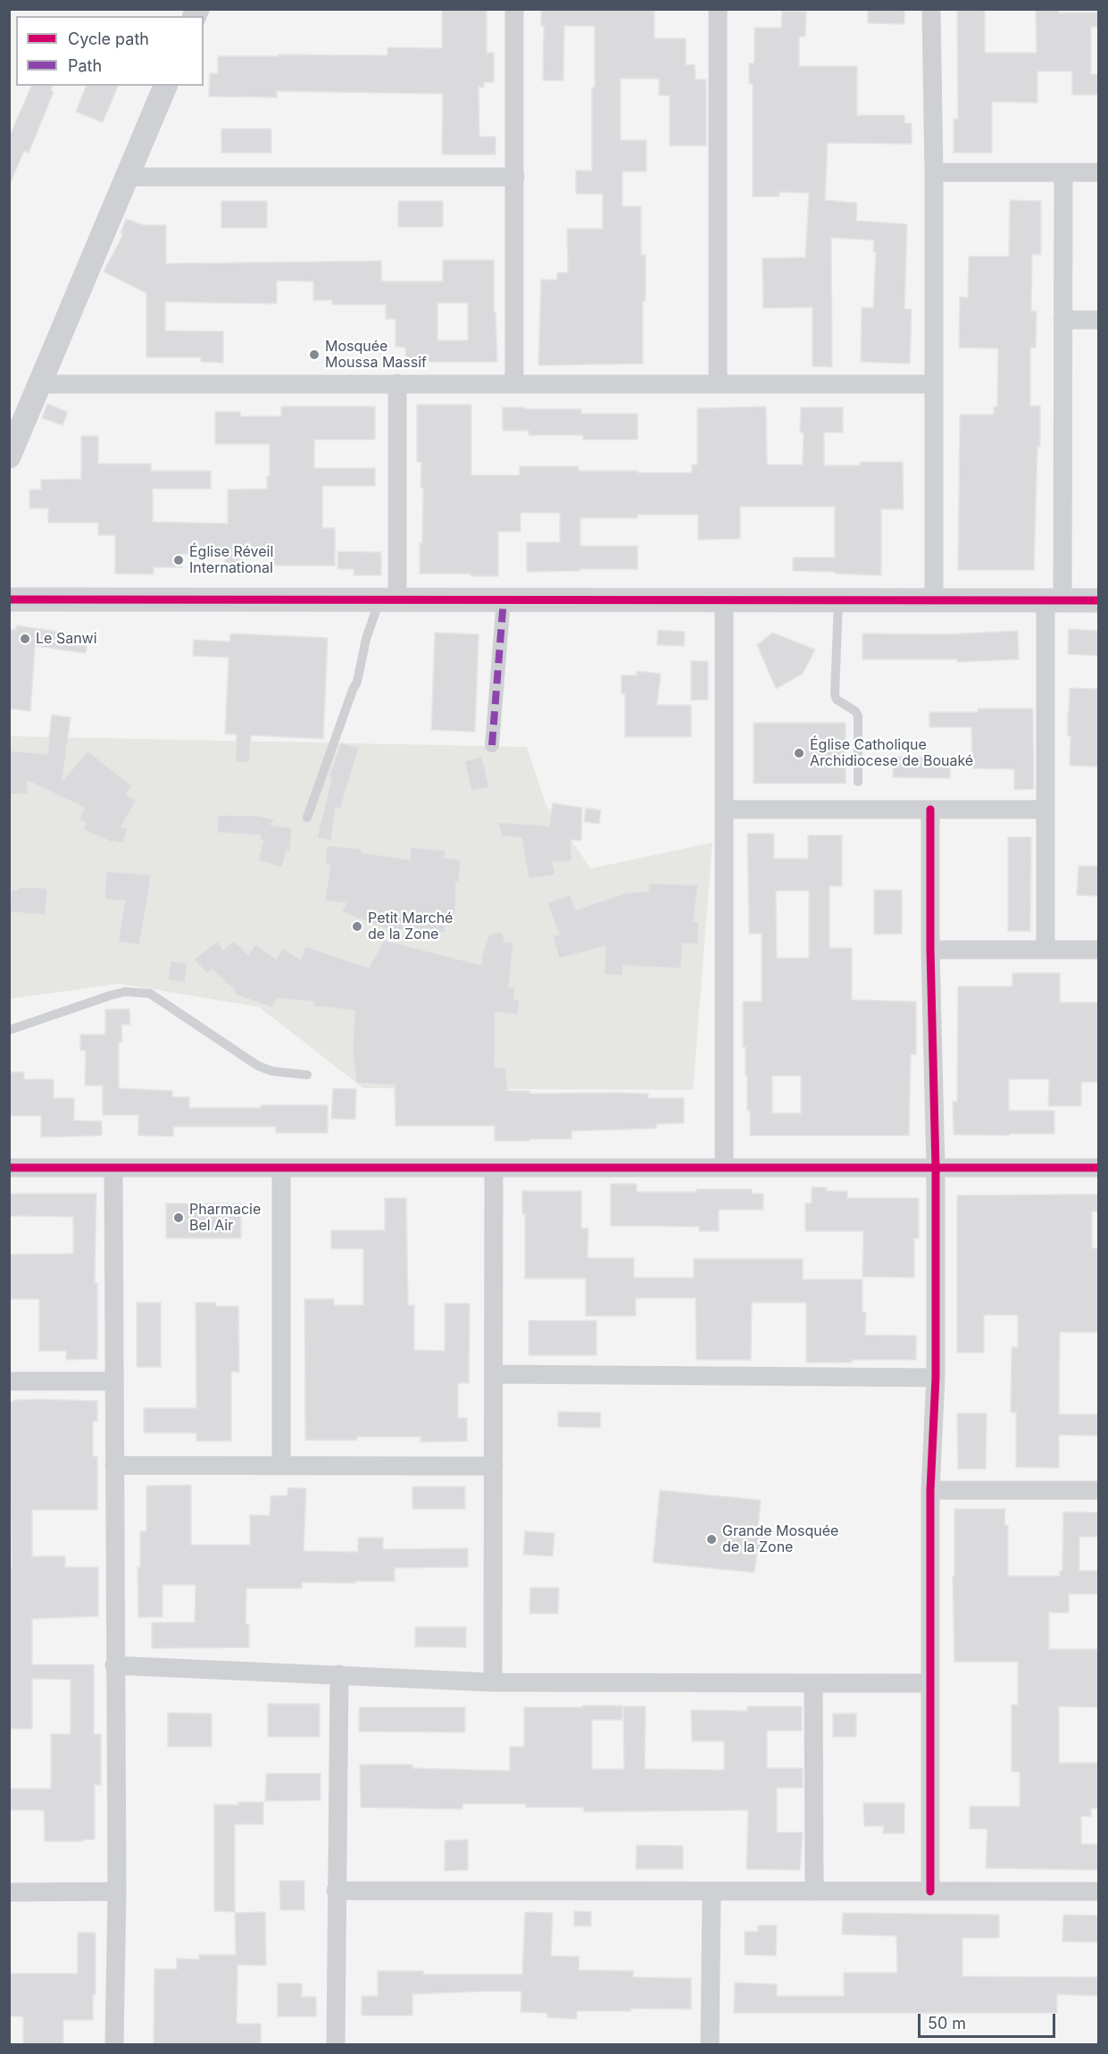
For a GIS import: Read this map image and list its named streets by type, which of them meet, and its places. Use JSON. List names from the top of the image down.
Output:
{
  "places": [
    "Mosquée Moussa Massif",
    "Église Réveil International",
    "Le Sanwi",
    "Église Catholique Archidiocese de Bouaké",
    "Petit Marché de la Zone",
    "Pharmacie Bel Air",
    "Grande Mosquée de la Zone"
  ],
  "legend": ["Cycle path", "Path"],
  "scale_bar": "50 m"
}
